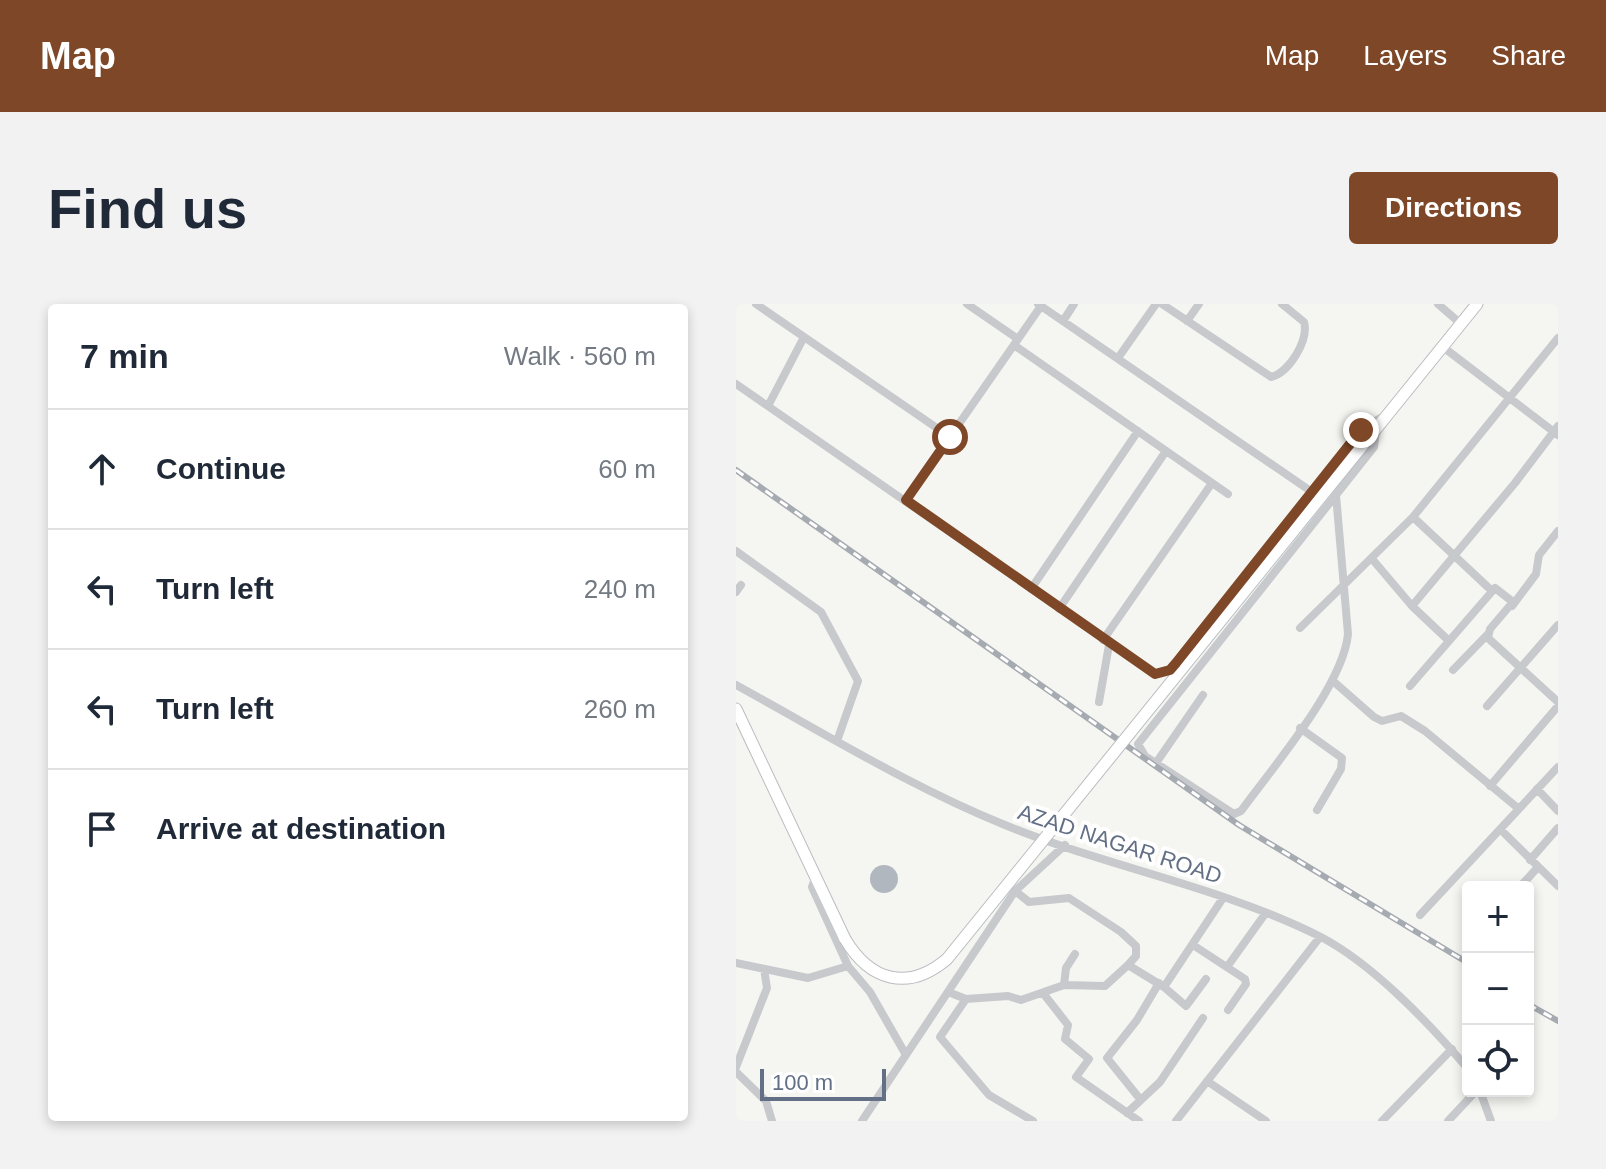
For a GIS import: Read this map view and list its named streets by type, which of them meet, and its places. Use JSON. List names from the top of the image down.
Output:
{
  "streets": {
    "street": ["AZAD NAGAR ROAD"]
  },
  "scale_bar": "100 m",
  "page": {
    "header": "Map",
    "nav": ["Map", "Layers", "Share"],
    "buttons": "Directions",
    "title": "Find us",
    "heading": ["7 min", "Walk · 560 m"],
    "list": [
      ["Continue", "60 m"],
      ["Turn left", "240 m"],
      ["Turn left", "260 m"],
      "Arrive at destination"
    ],
    "map_buttons": ["+", "−"],
    "scale": "100 m"
  }
}
